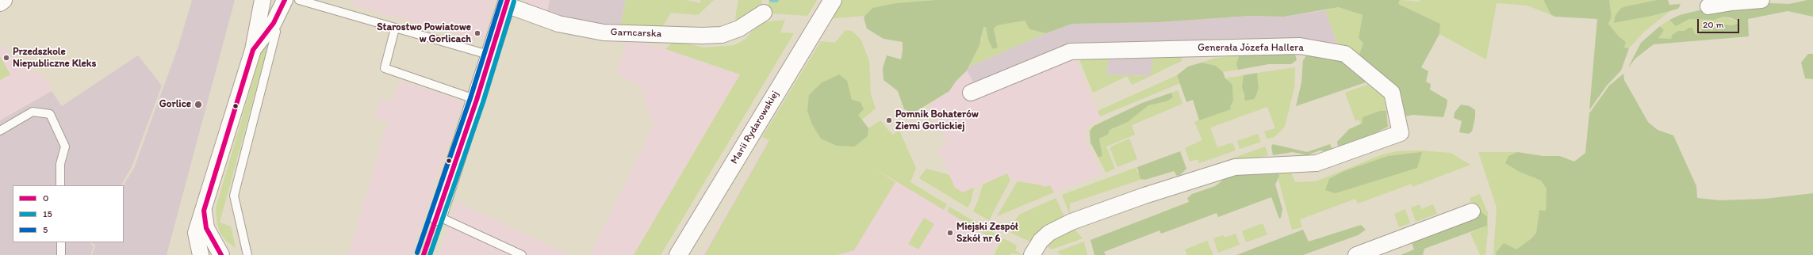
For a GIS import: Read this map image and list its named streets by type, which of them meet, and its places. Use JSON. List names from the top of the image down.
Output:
{
  "streets": {
    "street": ["Garncarska", "Generała Józefa Hallera", "Marii Rydarowskiej"]
  },
  "places": [
    "Starostwo Powiatowe w Gorlicach",
    "Przedszkole Niepubliczne Kleks",
    "Gorlice",
    "Pomnik Bohaterów Ziemi Gorlickiej",
    "Miejski Zespół Szkół nr 6"
  ],
  "lines": ["transit line 0", "transit line 5", "transit line 15"],
  "legend": ["0", "15", "5"],
  "scale_bar": "20 m"
}
